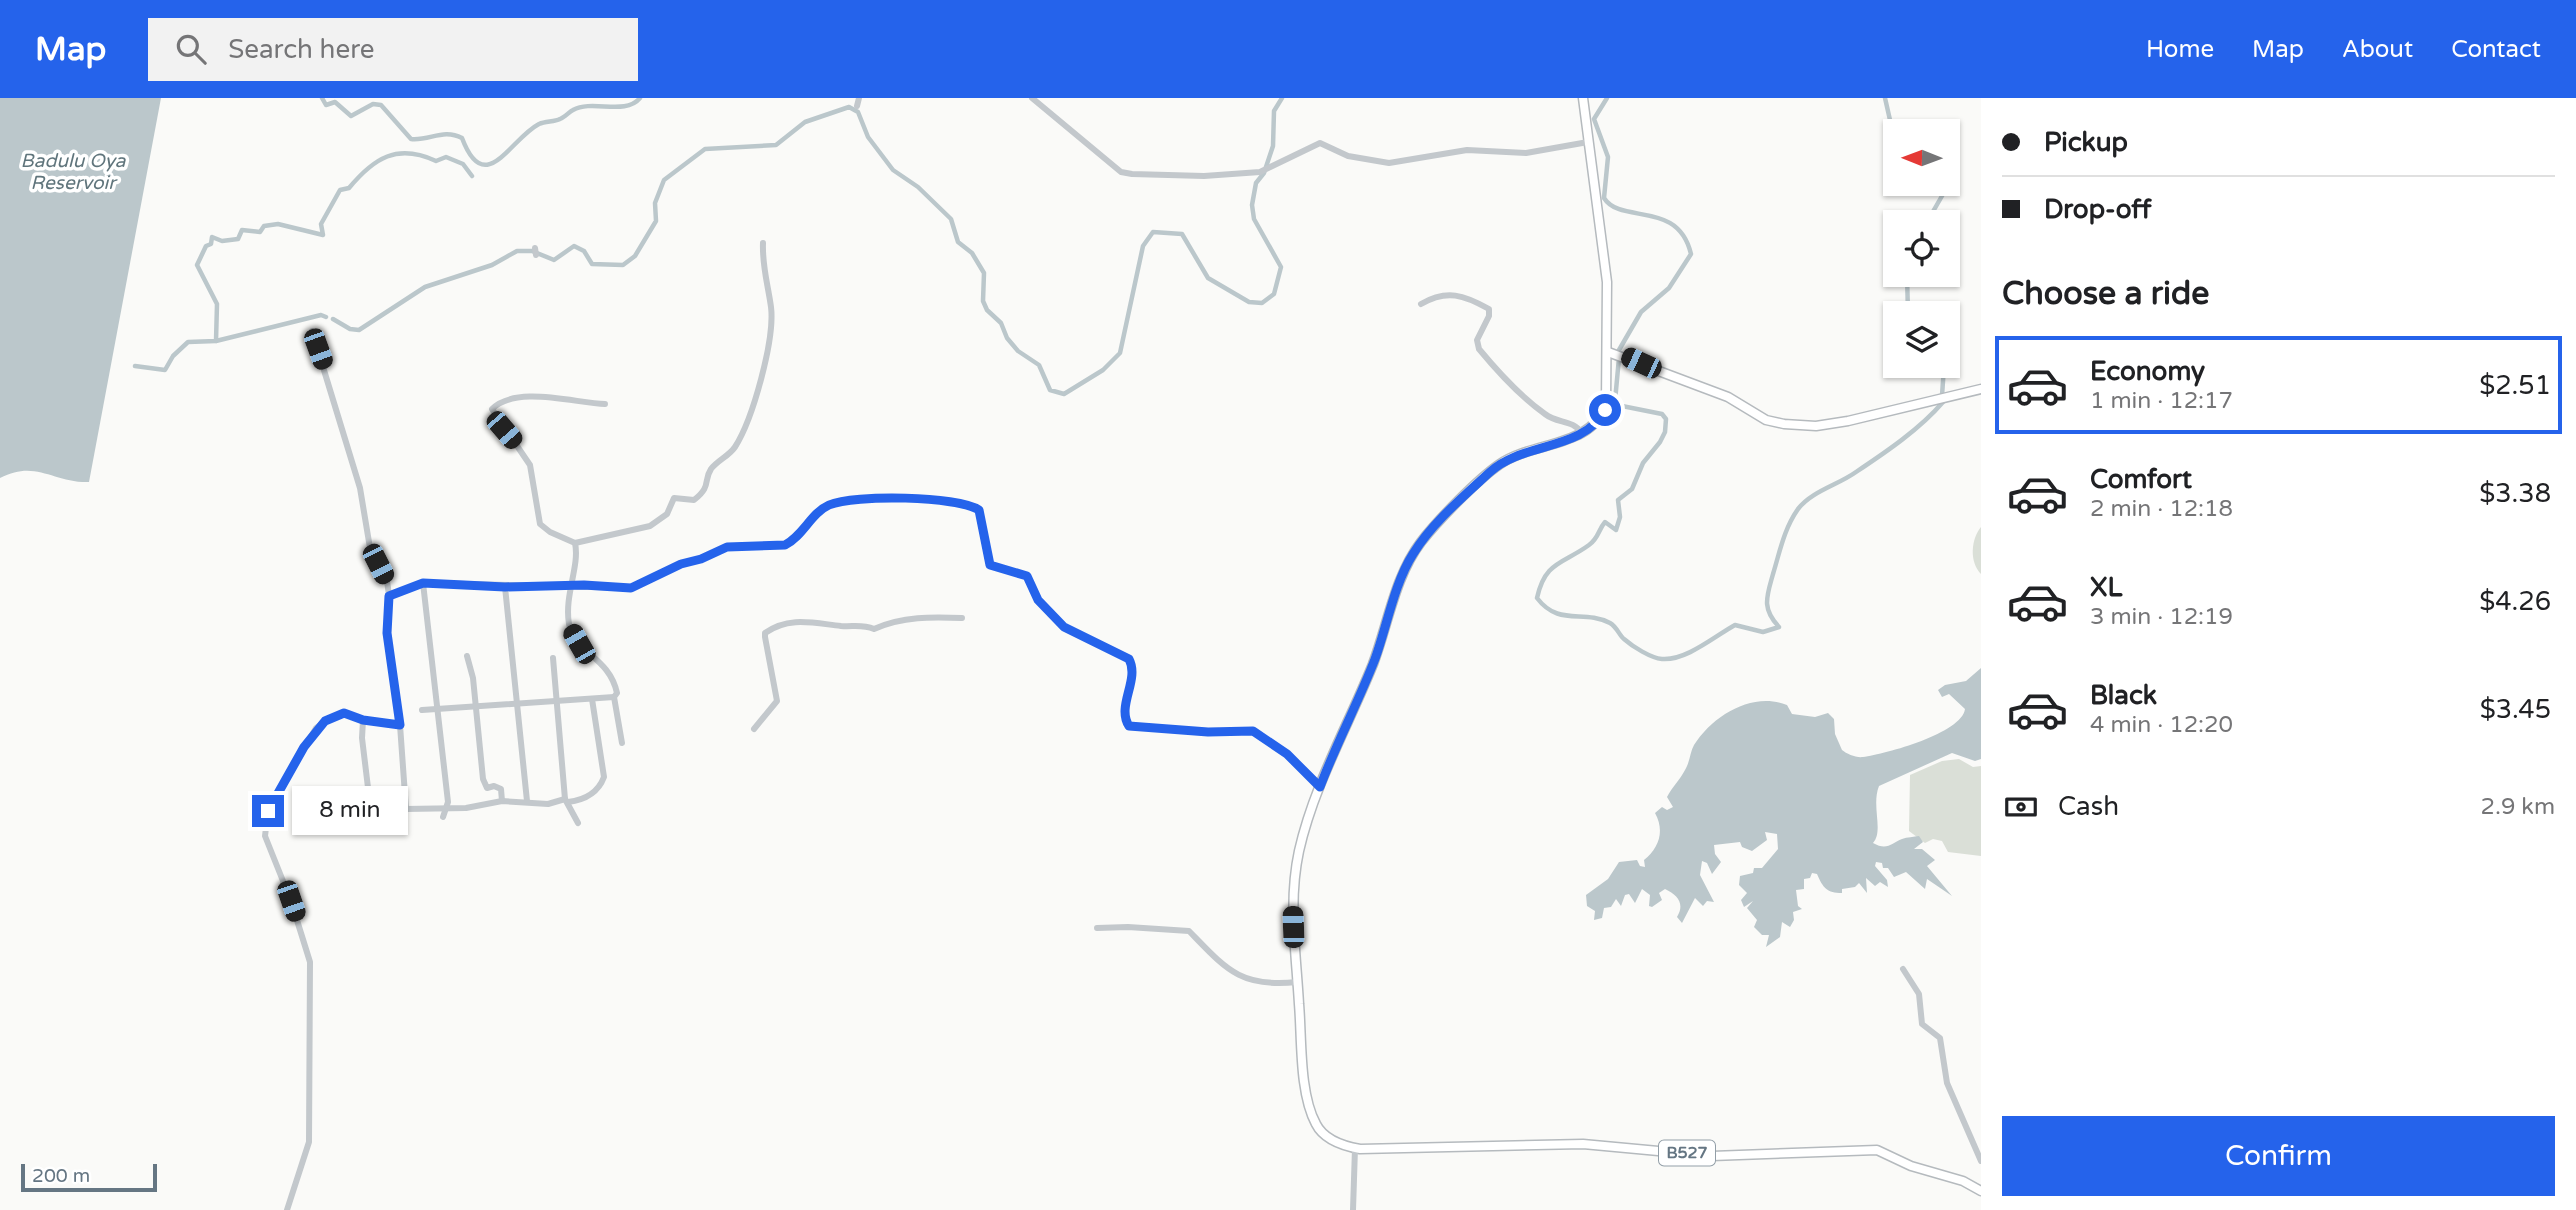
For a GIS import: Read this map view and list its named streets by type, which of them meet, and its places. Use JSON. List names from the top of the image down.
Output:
{
  "streets": {
    "main road": ["B527"]
  },
  "water": ["Badulu Oya Reservoir"],
  "scale_bar": "200 m",
  "north": "left",
  "page": {
    "header": "Map",
    "search": "Search here",
    "nav": [
      "Home",
      "Map",
      "About",
      "Contact"
    ],
    "banner": ["Pickup", "Drop-off"],
    "heading": "Choose a ride",
    "list": [
      {
        "name": "Economy",
        "note": "1 min · 12:17",
        "value": "$2.51"
      },
      {
        "name": "Comfort",
        "note": "2 min · 12:18",
        "value": "$3.38"
      },
      {
        "name": "XL",
        "note": "3 min · 12:19",
        "value": "$4.26"
      },
      {
        "name": "Black",
        "note": "4 min · 12:20",
        "value": "$3.45"
      }
    ],
    "pay": ["Cash", "2.9 km"],
    "bubble": "8 min",
    "buttons": "Confirm",
    "scale": "200 m"
  }
}
